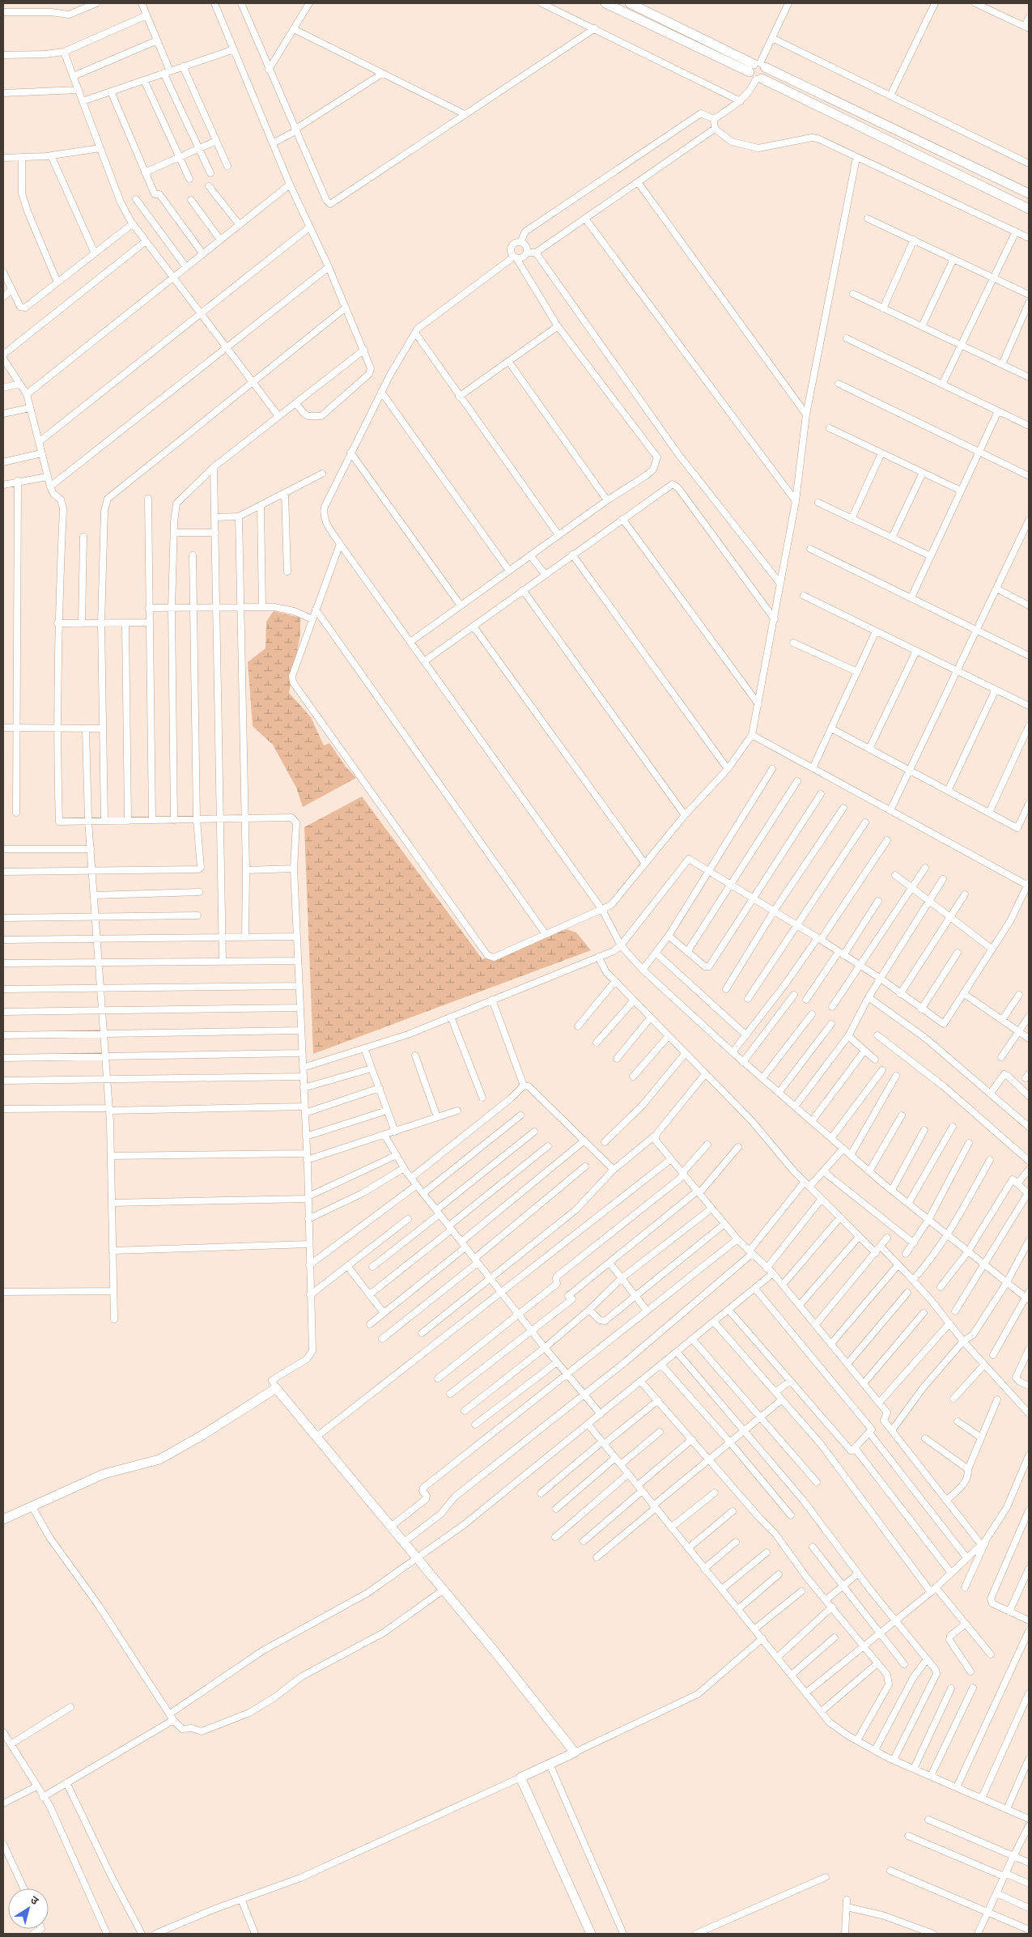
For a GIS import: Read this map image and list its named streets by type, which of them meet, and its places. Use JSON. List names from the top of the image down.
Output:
{
  "north": "top right"
}
